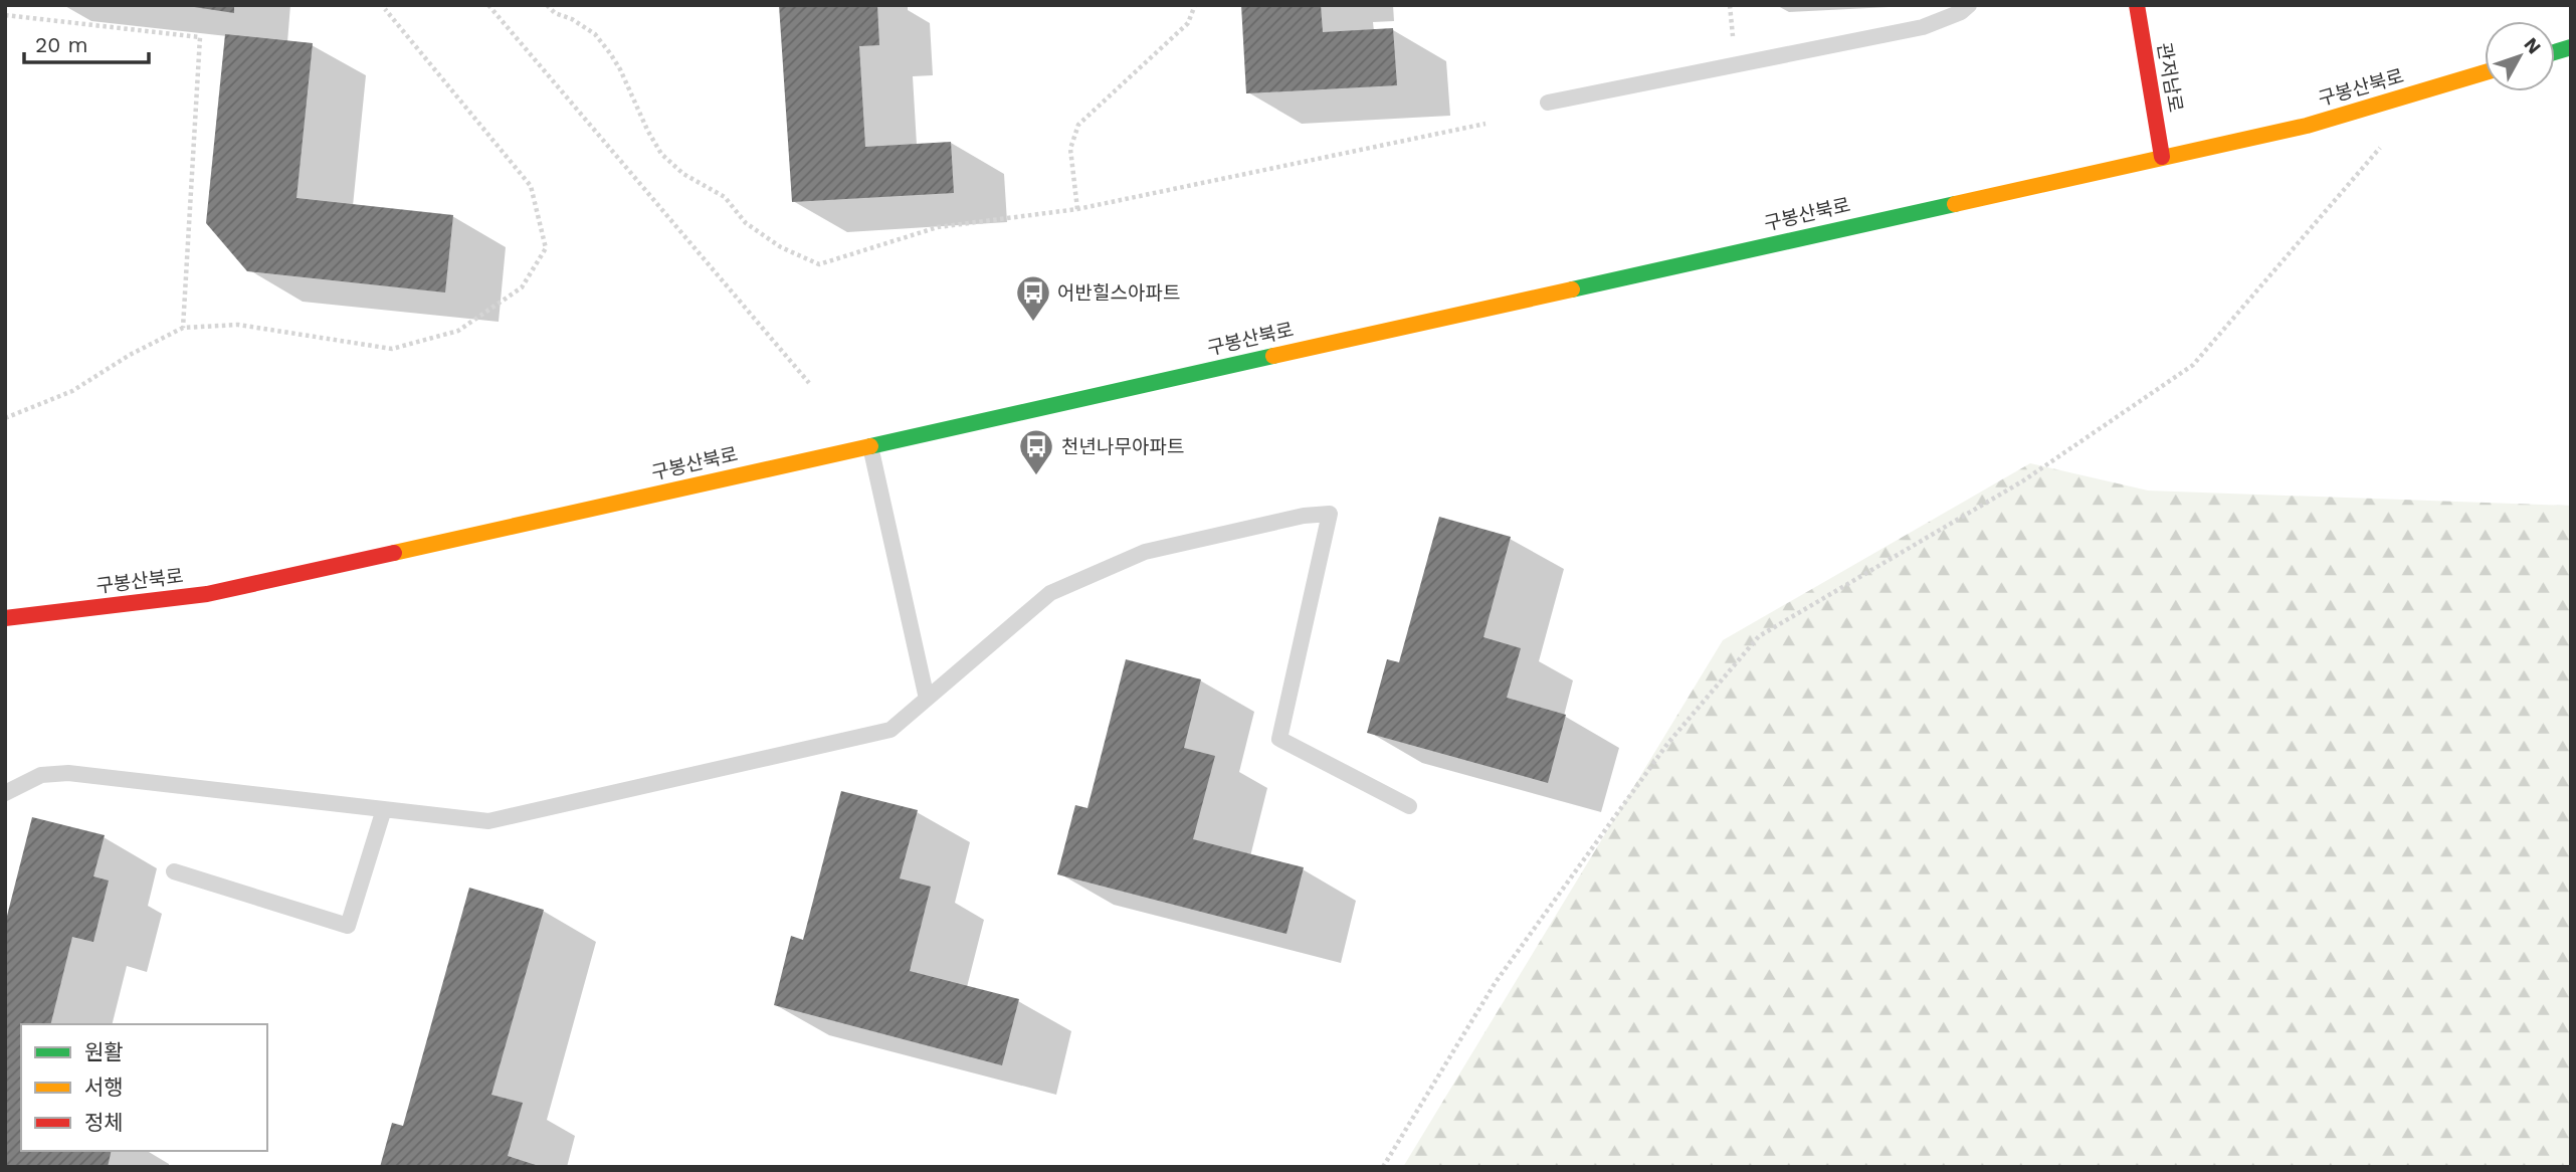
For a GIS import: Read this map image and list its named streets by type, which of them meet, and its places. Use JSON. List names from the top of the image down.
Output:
{
  "streets": {
    "main road": ["관저남로", "구봉산북로"]
  },
  "crossings": [
    ["관저남로", "구봉산북로"]
  ],
  "places": {
    "bus stop": ["어반힐스아파트", "천년나무아파트"]
  },
  "legend": ["원활", "서행", "정체"],
  "scale_bar": "20 m",
  "north": "top right"
}
